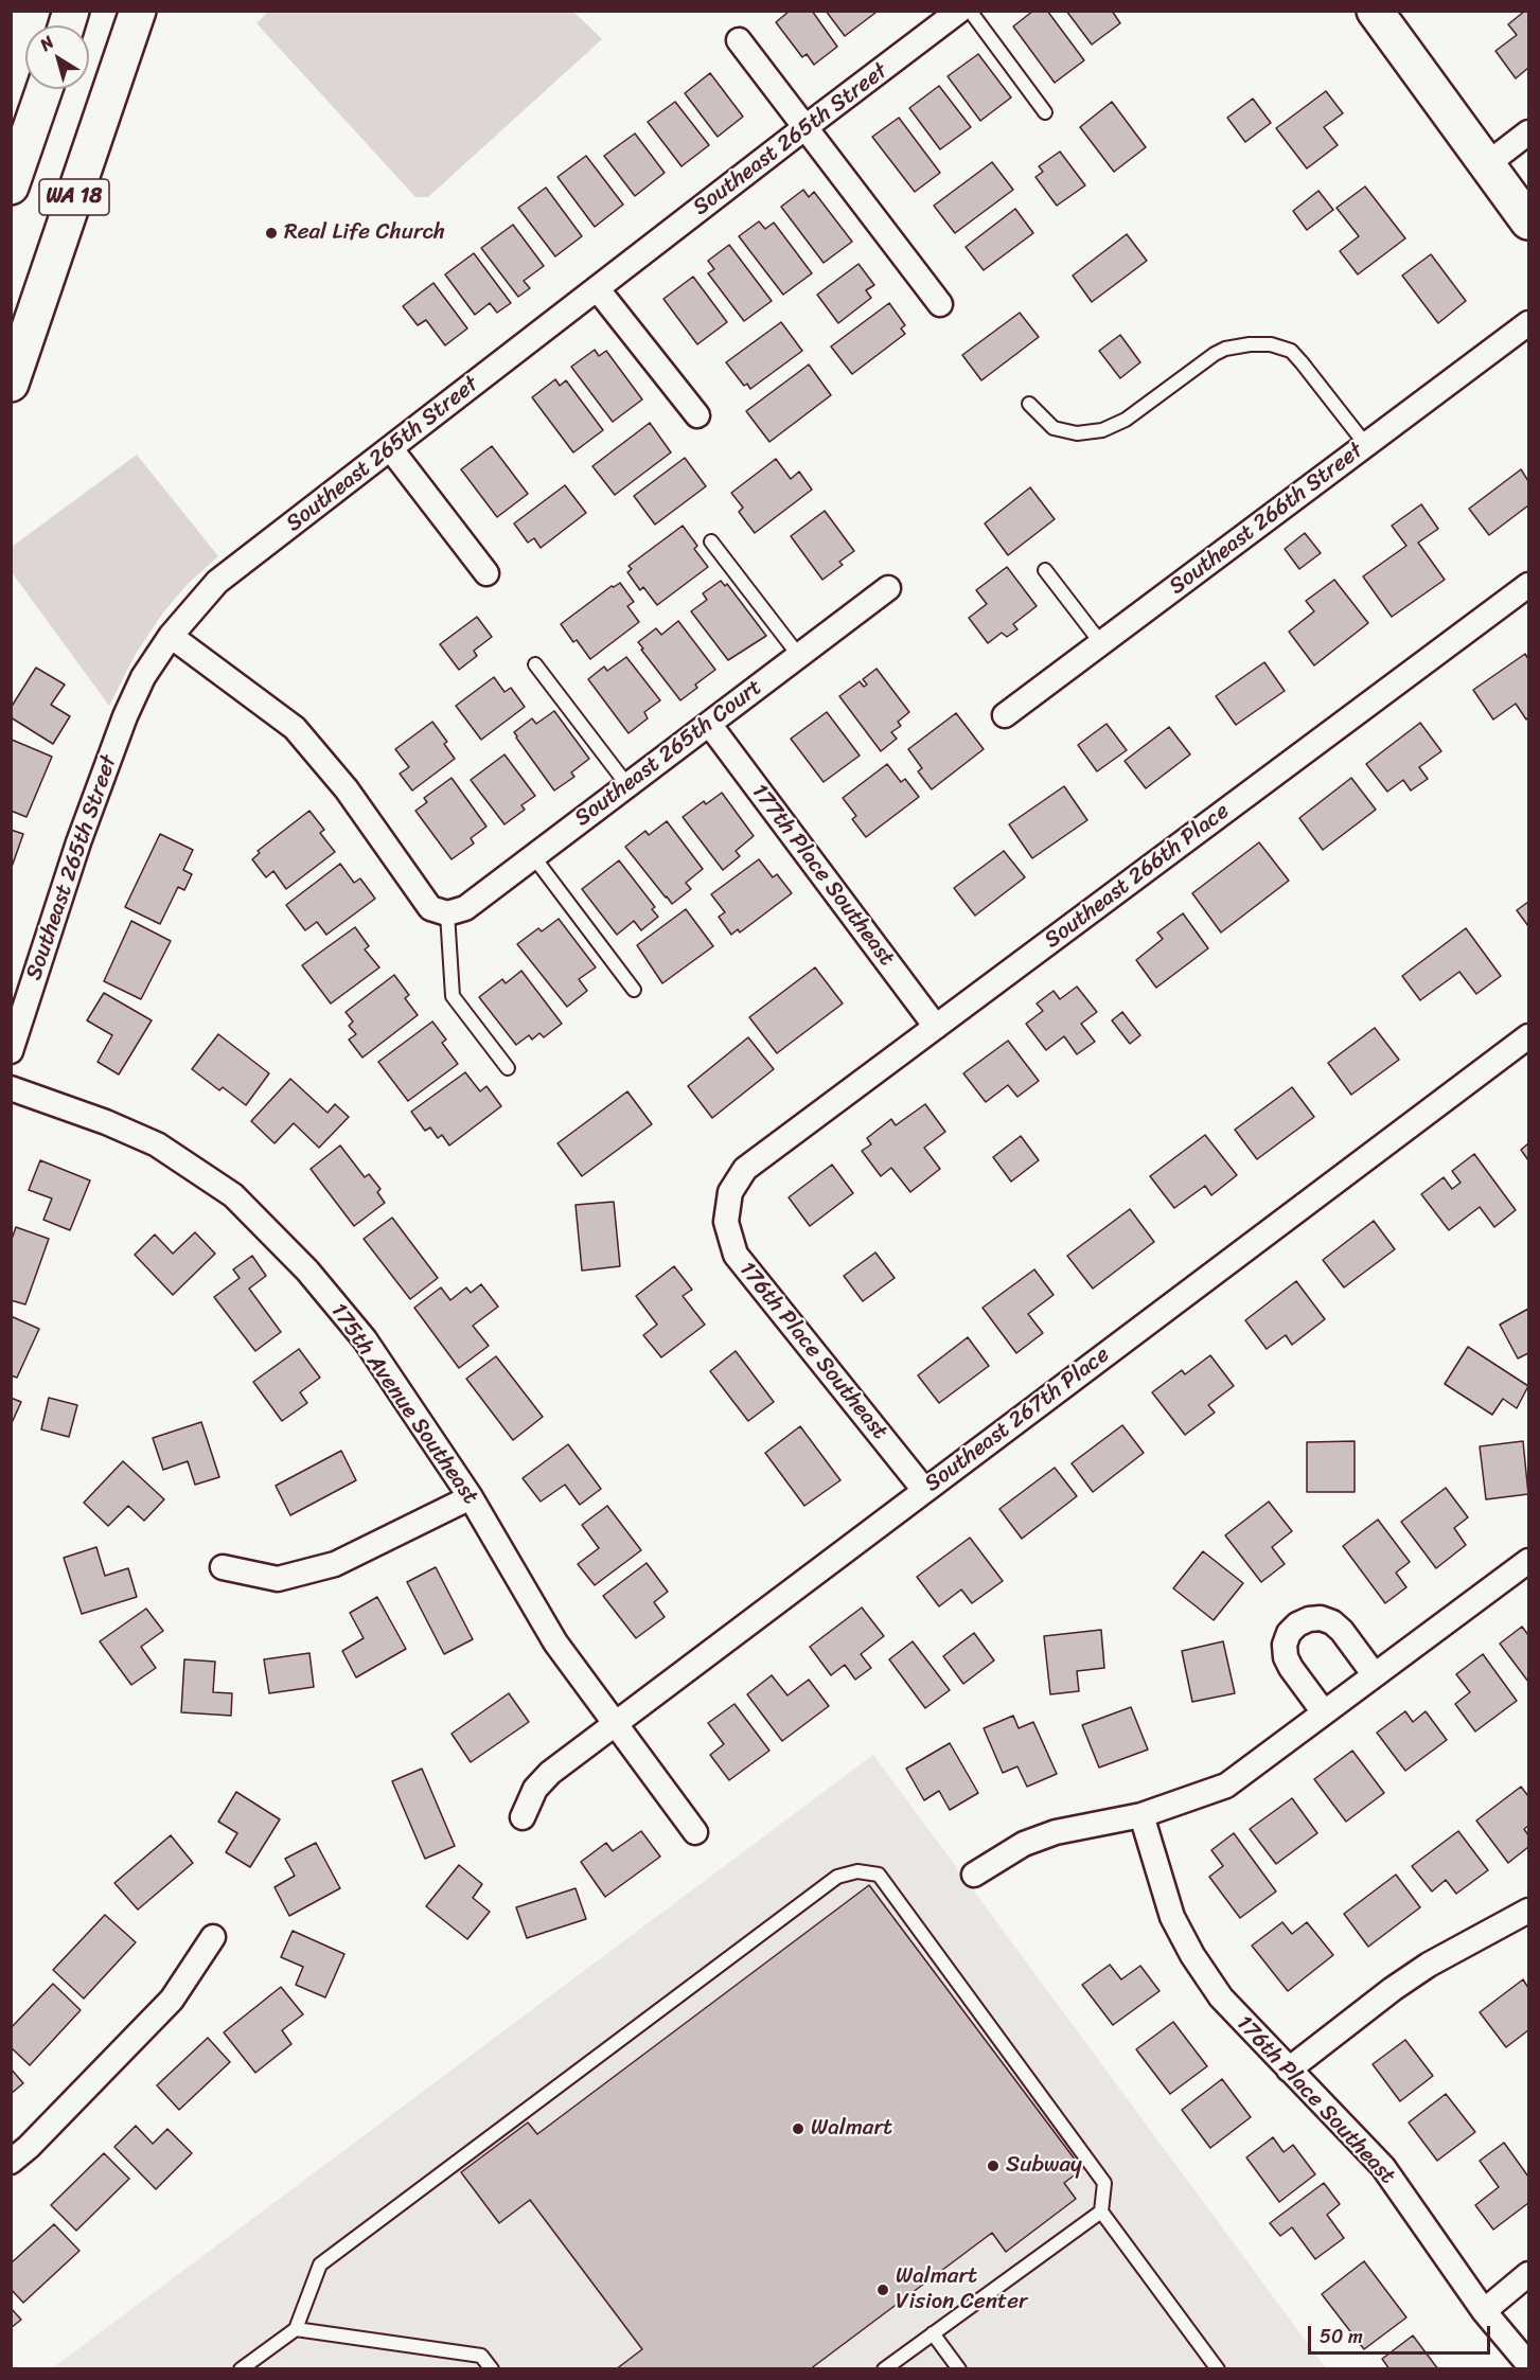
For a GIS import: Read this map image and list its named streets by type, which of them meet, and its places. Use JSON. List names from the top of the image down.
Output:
{
  "streets": {
    "main road": ["WA 18"],
    "street": [
      "Southeast 265th Street",
      "Southeast 266th Street",
      "Southeast 265th Court",
      "177th Place Southeast",
      "Southeast 266th Place",
      "176th Place Southeast",
      "175th Avenue Southeast",
      "Southeast 267th Place"
    ]
  },
  "crossings": [
    ["Southeast 265th Court", "177th Place Southeast"],
    ["177th Place Southeast", "Southeast 266th Place"],
    ["Southeast 266th Place", "176th Place Southeast"],
    ["176th Place Southeast", "Southeast 267th Place"],
    ["175th Avenue Southeast", "Southeast 267th Place"]
  ],
  "places": [
    "Real Life Church",
    "Walmart",
    "Subway",
    "Walmart Vision Center"
  ],
  "scale_bar": "50 m",
  "north": "top left"
}
